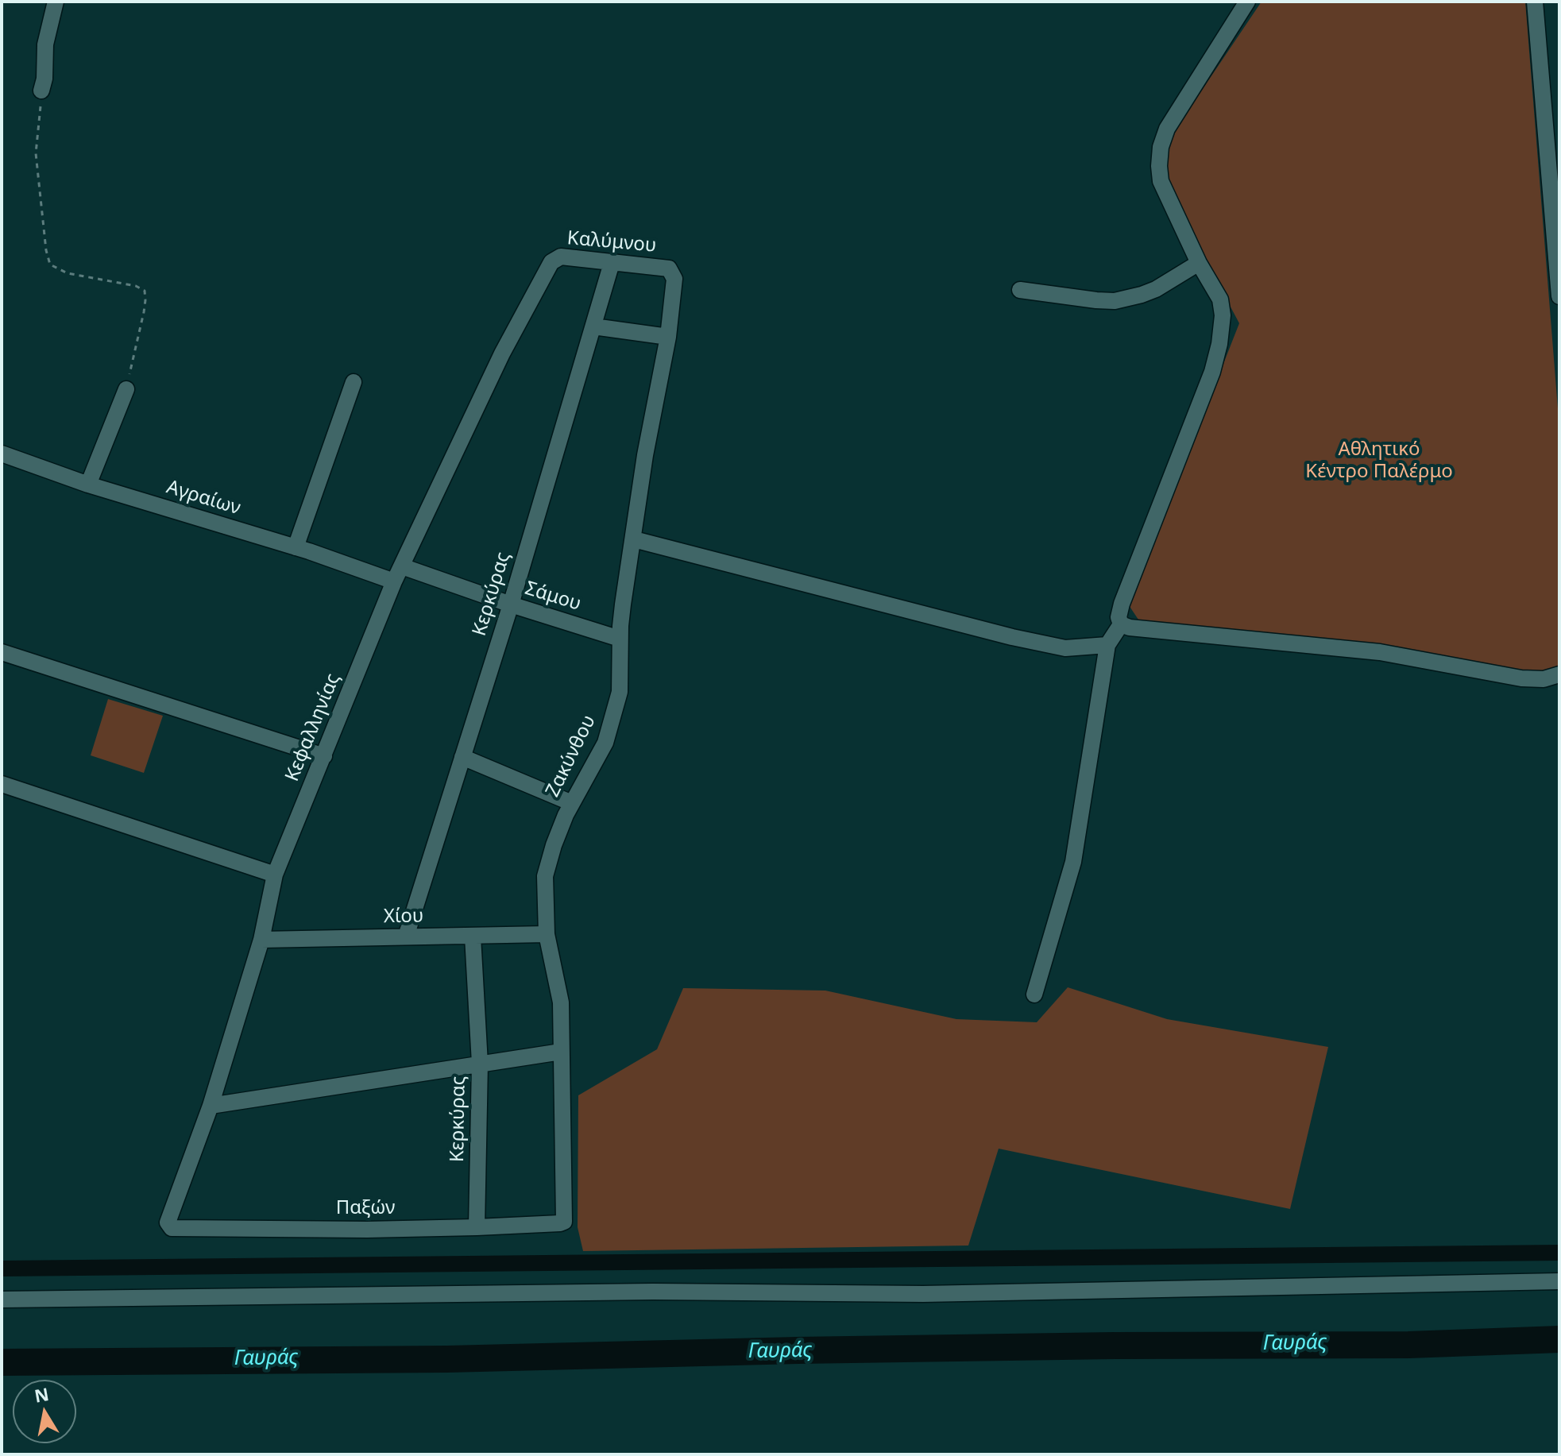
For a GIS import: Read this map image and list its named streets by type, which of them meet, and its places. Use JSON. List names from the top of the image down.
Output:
{
  "streets": {
    "street": [
      "Καλύμνου",
      "Αγραίων",
      "Κερκύρας",
      "Σάμου",
      "Κεφαλληνίας",
      "Ζακύνθου",
      "Χίου",
      "Παξών"
    ]
  },
  "crossings": [
    ["Καλύμνου", "Κερκύρας"],
    ["Καλύμνου", "Κεφαλληνίας"],
    ["Καλύμνου", "Ζακύνθου"],
    ["Αγραίων", "Κεφαλληνίας"],
    ["Κερκύρας", "Σάμου"],
    ["Κερκύρας", "Χίου"],
    ["Κερκύρας", "Παξών"],
    ["Σάμου", "Κεφαλληνίας"],
    ["Σάμου", "Ζακύνθου"],
    ["Κεφαλληνίας", "Χίου"],
    ["Κεφαλληνίας", "Παξών"],
    ["Ζακύνθου", "Χίου"],
    ["Ζακύνθου", "Παξών"]
  ],
  "water": ["Γαυράς"],
  "parks": ["Αθλητικό Κέντρο Παλέρμο"],
  "north": "top"
}
